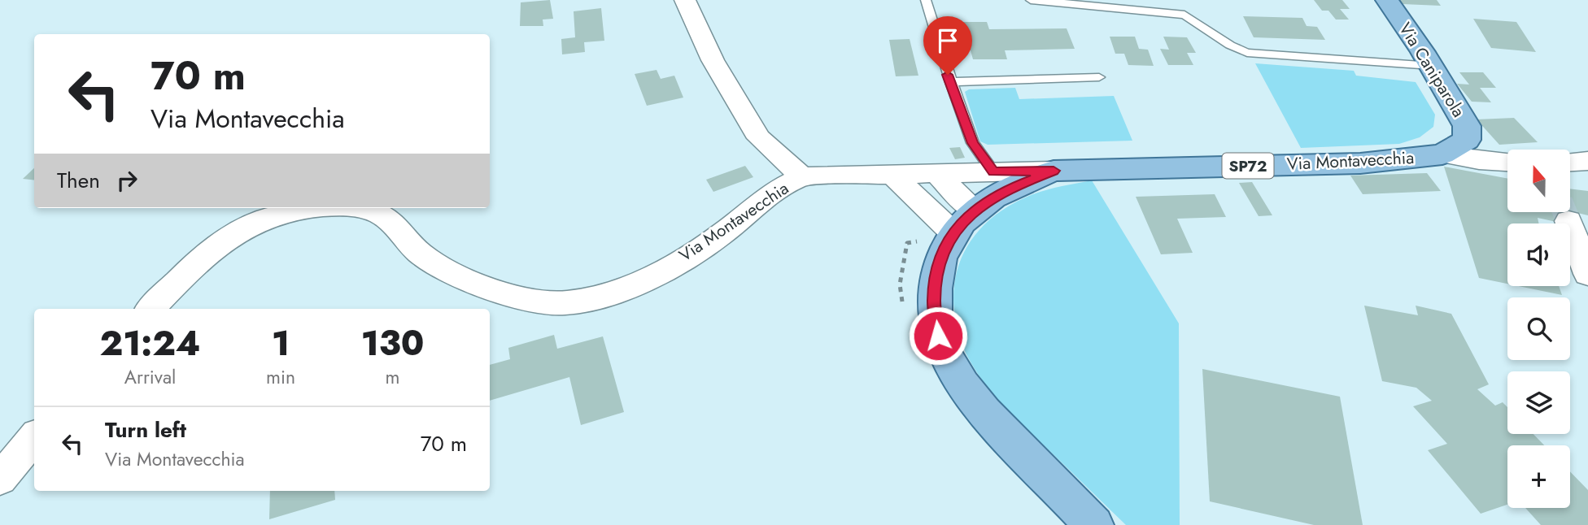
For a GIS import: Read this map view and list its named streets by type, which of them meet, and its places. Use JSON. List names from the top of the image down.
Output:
{
  "streets": {
    "main road": ["Via Caniparola", "Via Montavecchia", "SP72"]
  },
  "crossings": [
    ["Via Caniparola", "Via Montavecchia"]
  ],
  "north": "top",
  "page": {
    "turn": ["70 m", "Via Montavecchia"],
    "map_buttons": "+",
    "then": "Then",
    "eta": [
      "21:24",
      "Arrival",
      "1",
      "min",
      "130",
      "m"
    ],
    "list": [
      {
        "name": "Turn left",
        "note": "Via Montavecchia",
        "value": "70 m"
      }
    ]
  }
}
